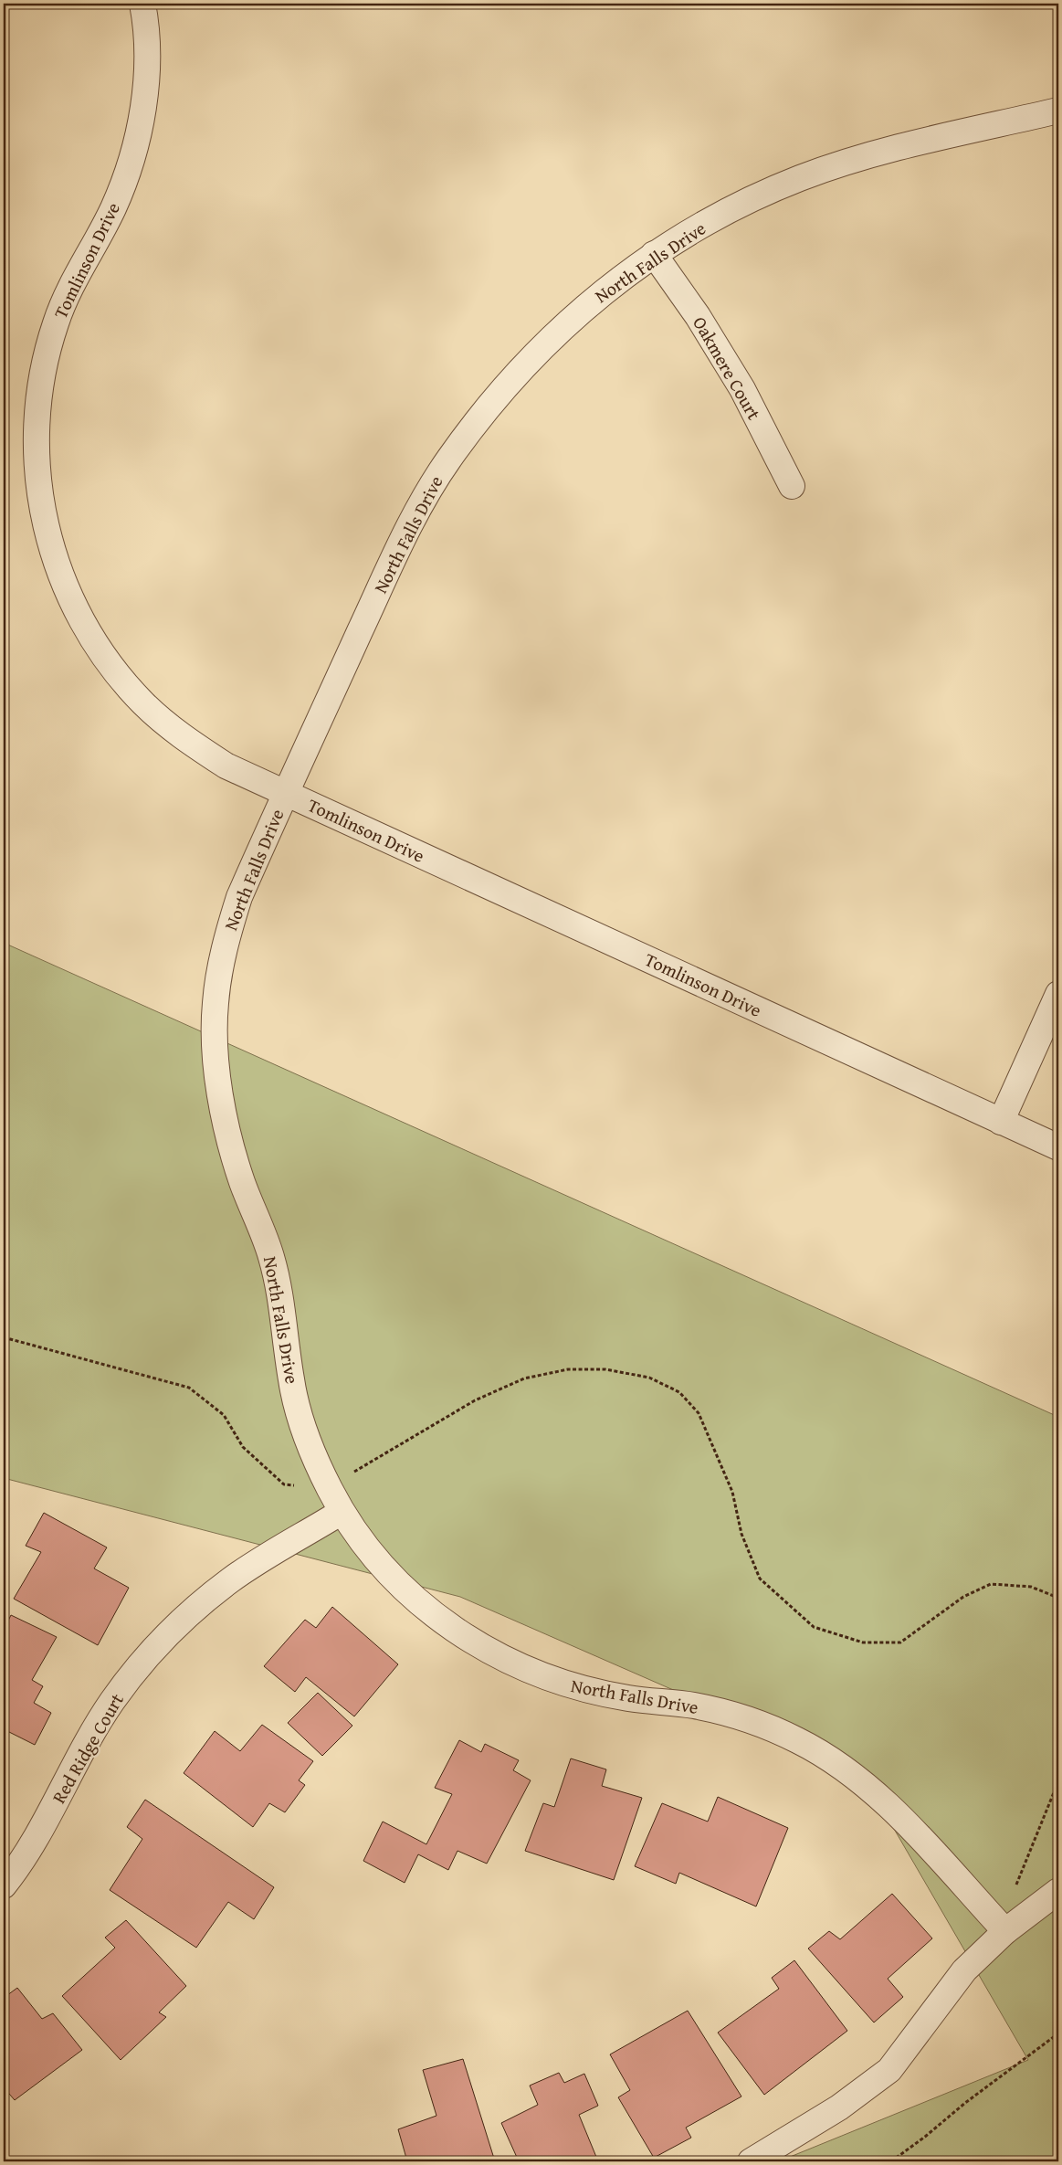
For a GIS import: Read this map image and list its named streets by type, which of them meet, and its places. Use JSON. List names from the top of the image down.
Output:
{
  "streets": {
    "street": [
      "Tomlinson Drive",
      "North Falls Drive",
      "Oakmere Court",
      "Red Ridge Court"
    ]
  },
  "crossings": [
    ["Tomlinson Drive", "North Falls Drive"],
    ["North Falls Drive", "Oakmere Court"],
    ["North Falls Drive", "Red Ridge Court"]
  ]
}
